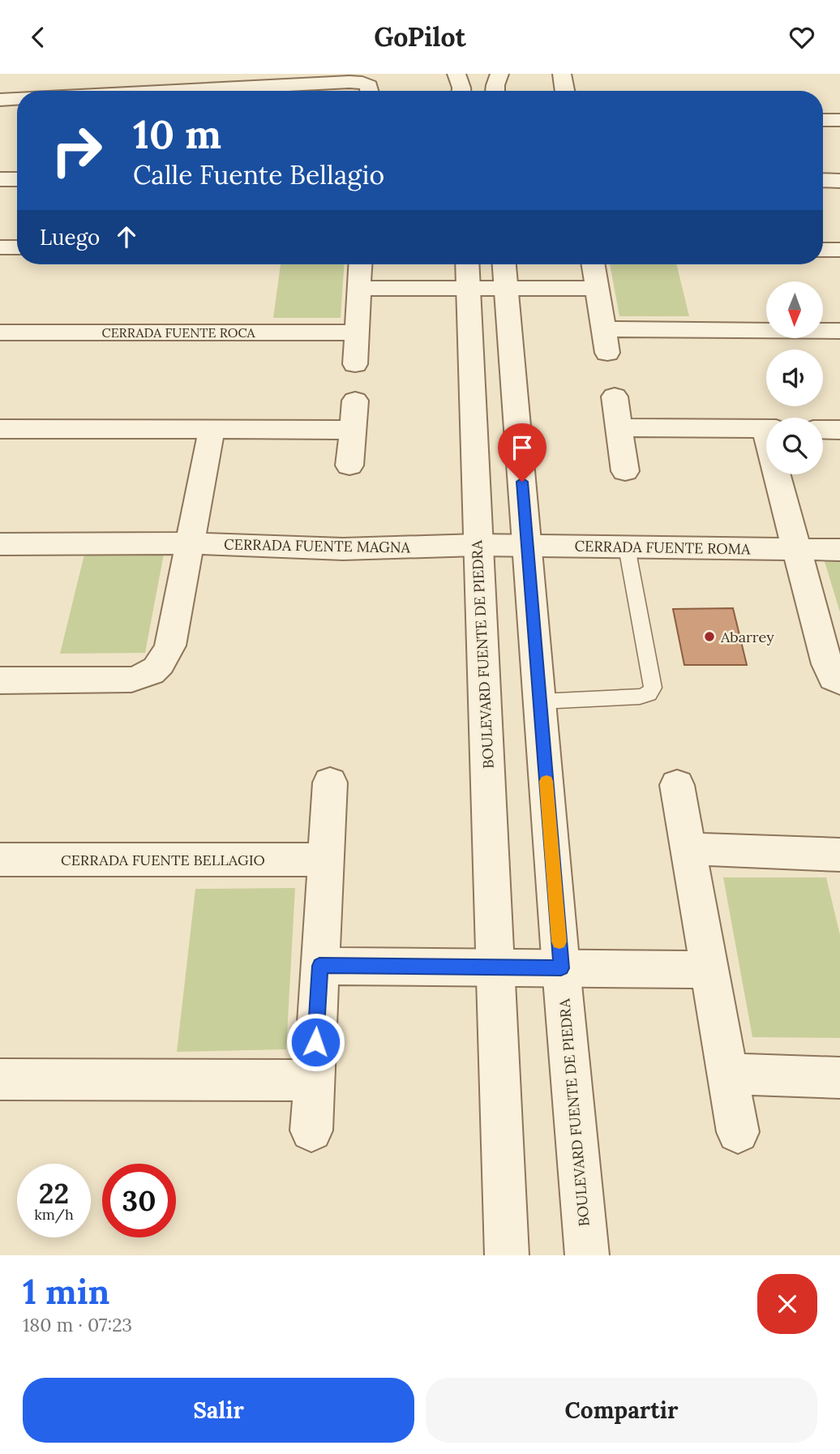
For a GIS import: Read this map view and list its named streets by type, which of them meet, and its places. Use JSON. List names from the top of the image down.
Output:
{
  "streets": {
    "street": [
      "CERRADA FUENTE ROCA",
      "CERRADA FUENTE MAGNA",
      "CERRADA FUENTE ROMA",
      "BOULEVARD FUENTE DE PIEDRA",
      "CERRADA FUENTE BELLAGIO"
    ]
  },
  "crossings": [
    ["CERRADA FUENTE MAGNA", "CERRADA FUENTE ROMA"],
    ["CERRADA FUENTE MAGNA", "BOULEVARD FUENTE DE PIEDRA"],
    ["CERRADA FUENTE ROMA", "BOULEVARD FUENTE DE PIEDRA"]
  ],
  "places": ["Abarrey"],
  "north": "bottom",
  "page": {
    "header": "GoPilot",
    "turn": ["10 m", "Calle Fuente Bellagio"],
    "then": "Luego",
    "speed": "22 km/h",
    "limit": "30",
    "heading": ["1 min", "180 m · 07:23"],
    "buttons": ["Salir", "Compartir"]
  }
}
